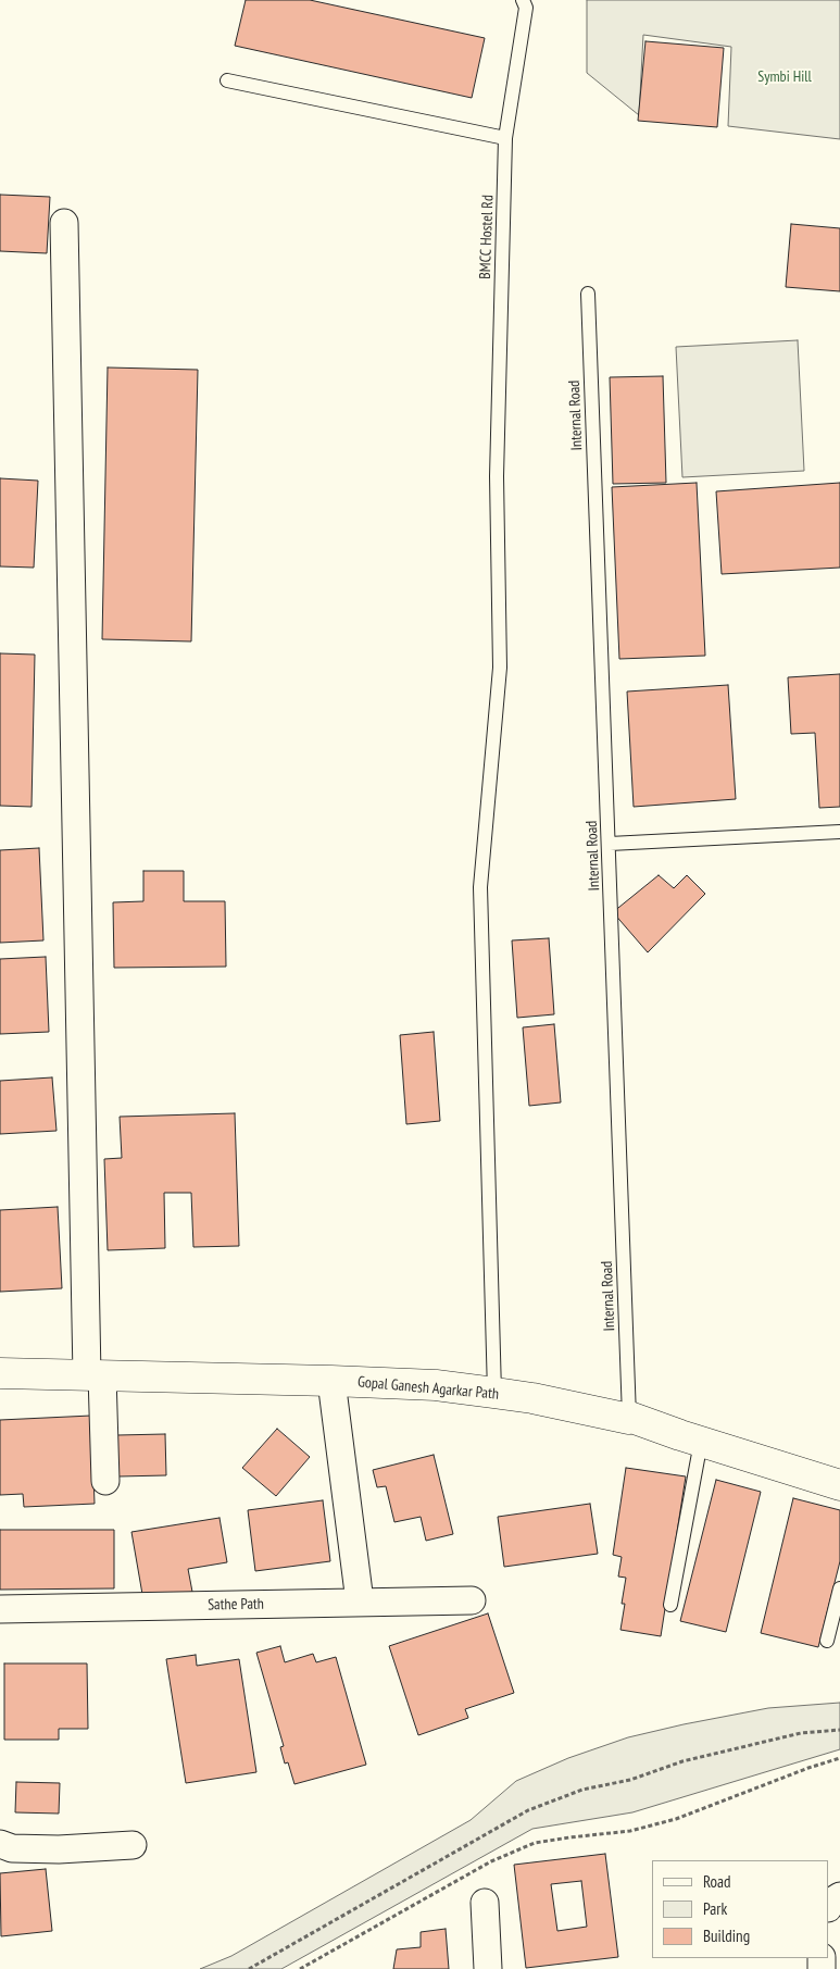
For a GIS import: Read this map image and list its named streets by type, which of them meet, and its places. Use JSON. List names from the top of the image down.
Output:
{
  "streets": {
    "street": ["Gopal Ganesh Agarkar Path", "Sathe Path"],
    "lane": ["BMCC Hostel Rd", "Internal Road"]
  },
  "crossings": [
    ["BMCC Hostel Rd", "Gopal Ganesh Agarkar Path"],
    ["Internal Road", "Gopal Ganesh Agarkar Path"]
  ],
  "parks": ["Symbi Hill"],
  "legend": ["Road", "Park", "Building"]
}
